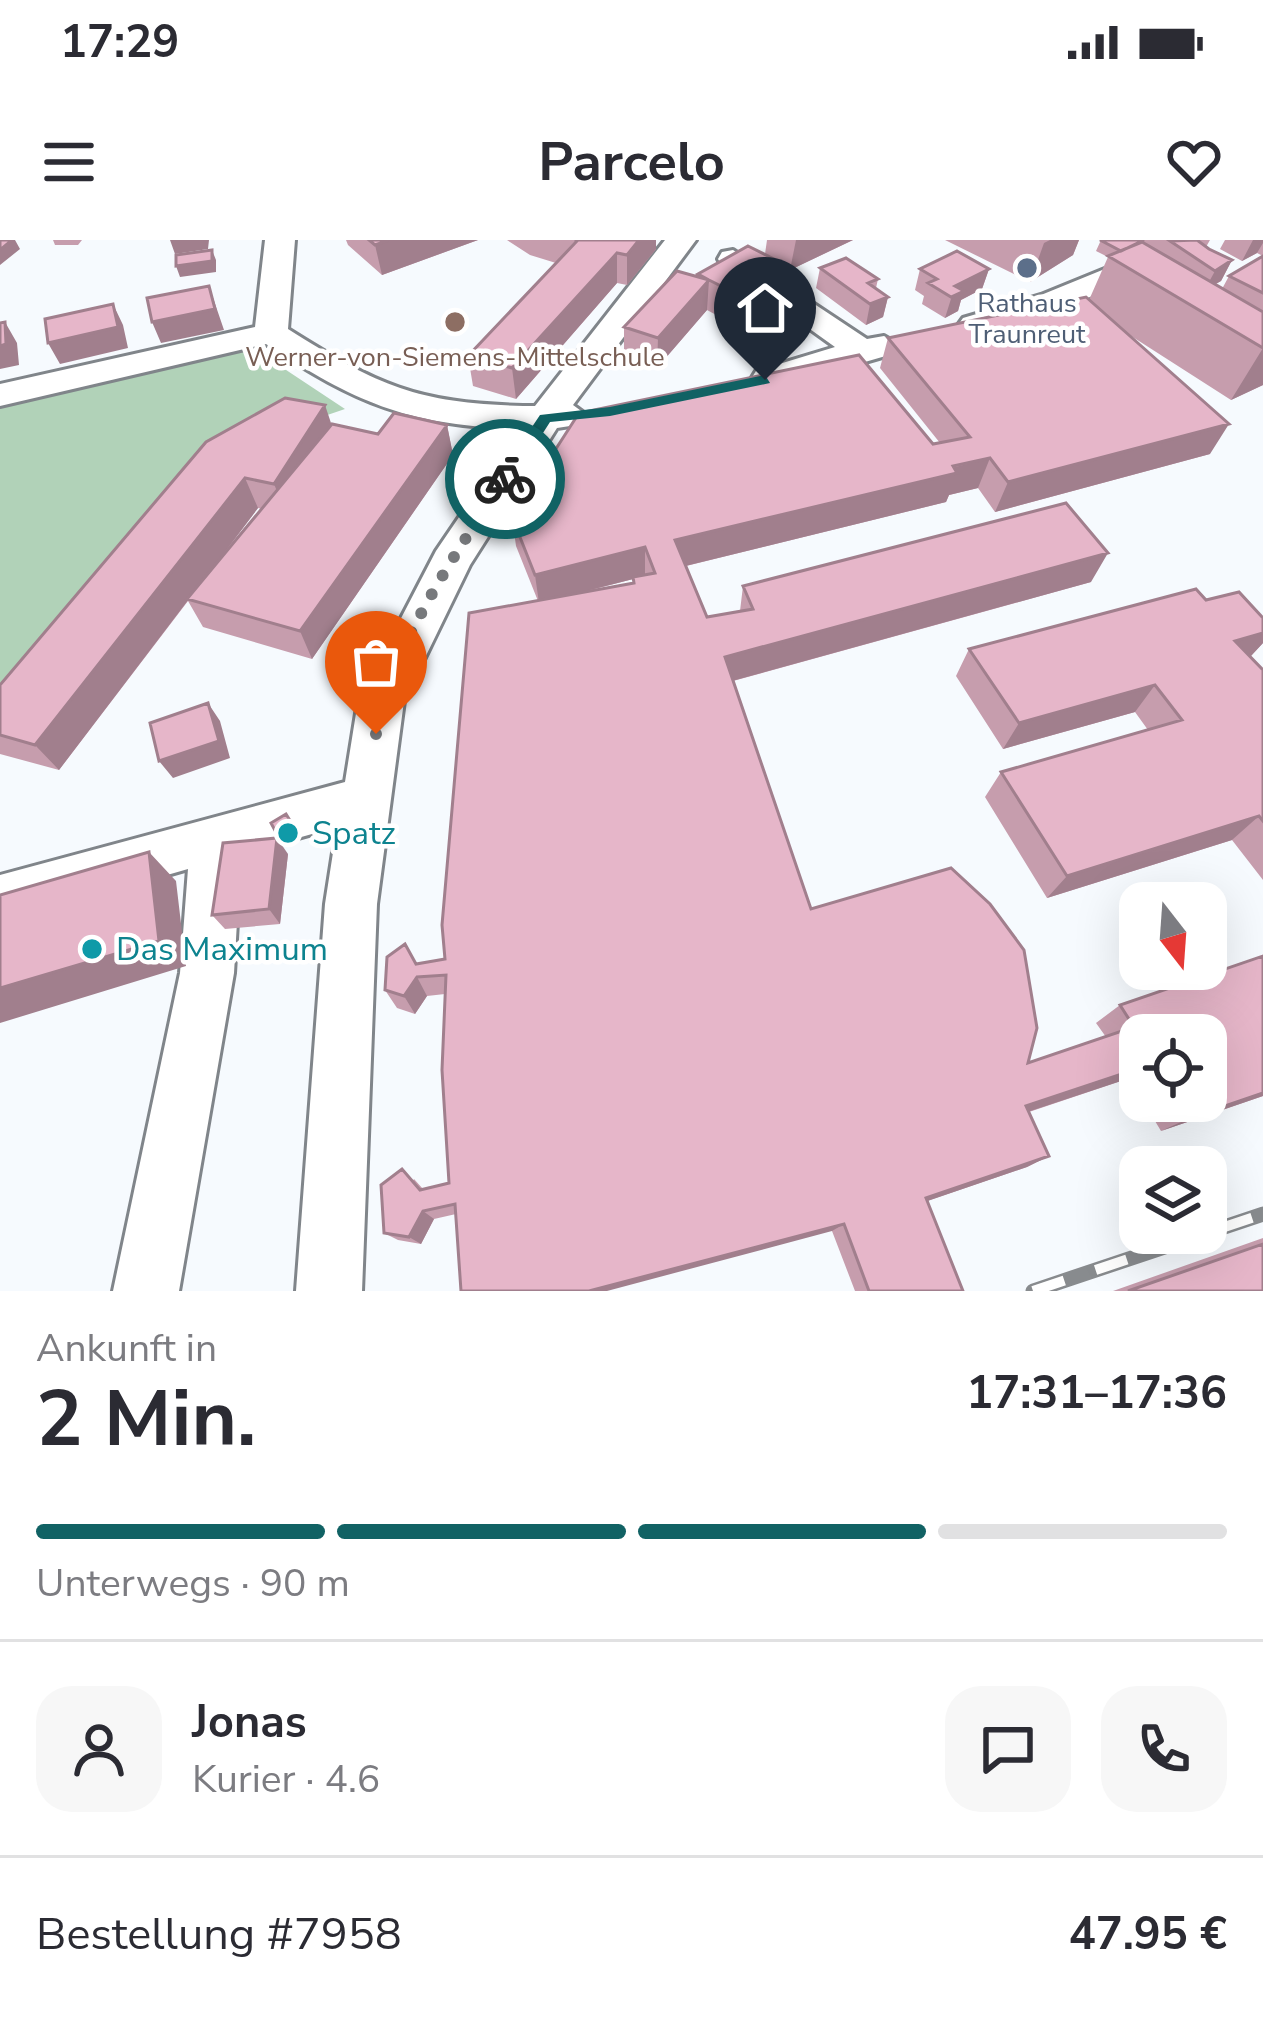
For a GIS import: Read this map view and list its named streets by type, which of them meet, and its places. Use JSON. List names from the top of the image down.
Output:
{
  "places": [
    "Rathaus Traunreut",
    "Werner-von-Siemens-Mittelschule",
    "Spatz",
    "Das Maximum"
  ],
  "north": "bottom",
  "page": {
    "status": "17:29",
    "header": "Parcelo",
    "heading": ["2 Min.", "Ankunft in", "17:31–17:36"],
    "panel": [
      "Jonas",
      "Kurier · 4.6",
      "Bestellung #7958",
      "47.95 €"
    ],
    "bar": "Unterwegs · 90 m"
  }
}
